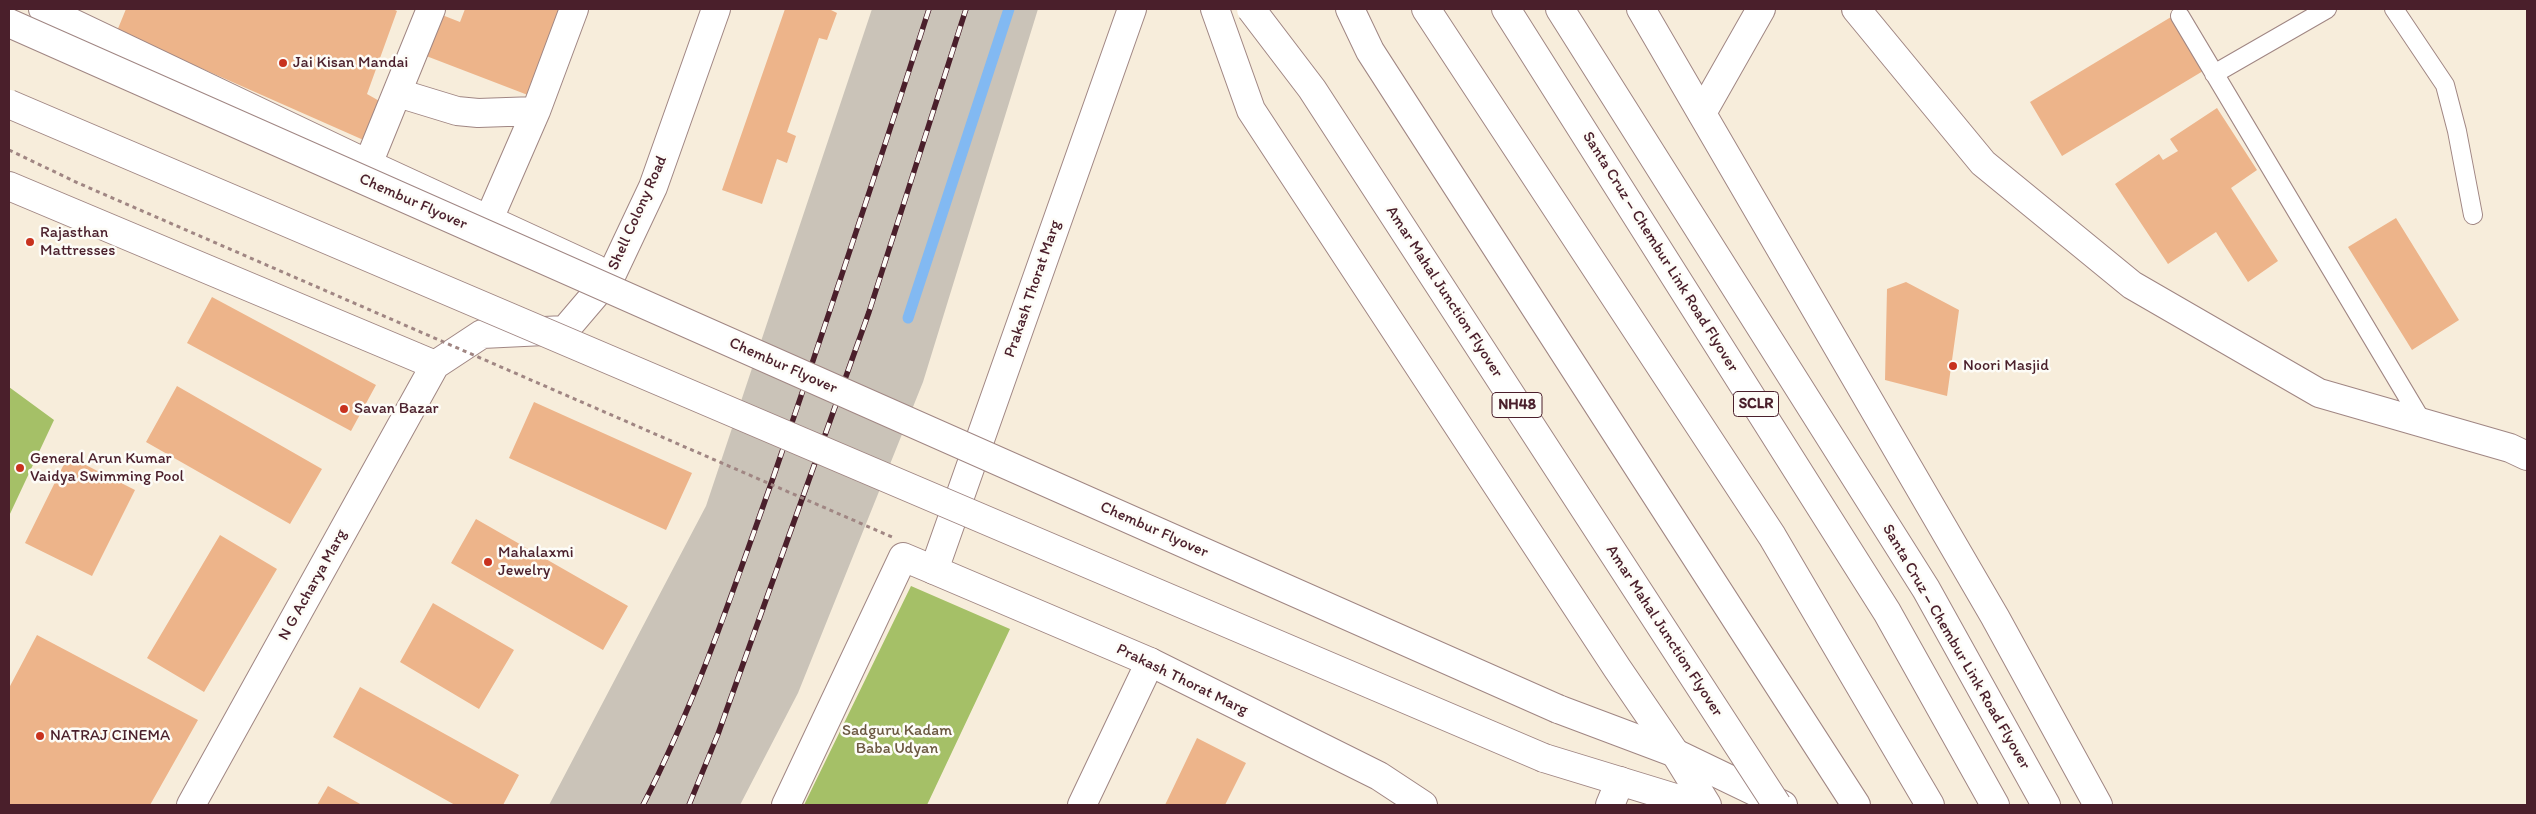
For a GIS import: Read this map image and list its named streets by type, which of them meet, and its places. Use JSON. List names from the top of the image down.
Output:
{
  "streets": {
    "main road": [
      "Chembur Flyover",
      "Shell Colony Road",
      "Santa Cruz – Chembur Link Road Flyover",
      "Prakash Thorat Marg",
      "Amar Mahal Junction Flyover",
      "SCLR",
      "NH48",
      "N G Acharya Marg"
    ]
  },
  "crossings": [
    ["Shell Colony Road", "N G Acharya Marg"]
  ],
  "parks": ["Sadguru Kadam Baba Udyan"],
  "places": [
    "Jai Kisan Mandai",
    "Rajasthan Mattresses",
    "Noori Masjid",
    "Savan Bazar",
    "General Arun Kumar Vaidya Swimming Pool",
    "Mahalaxmi Jewelry",
    "NATRAJ CINEMA"
  ]
}
